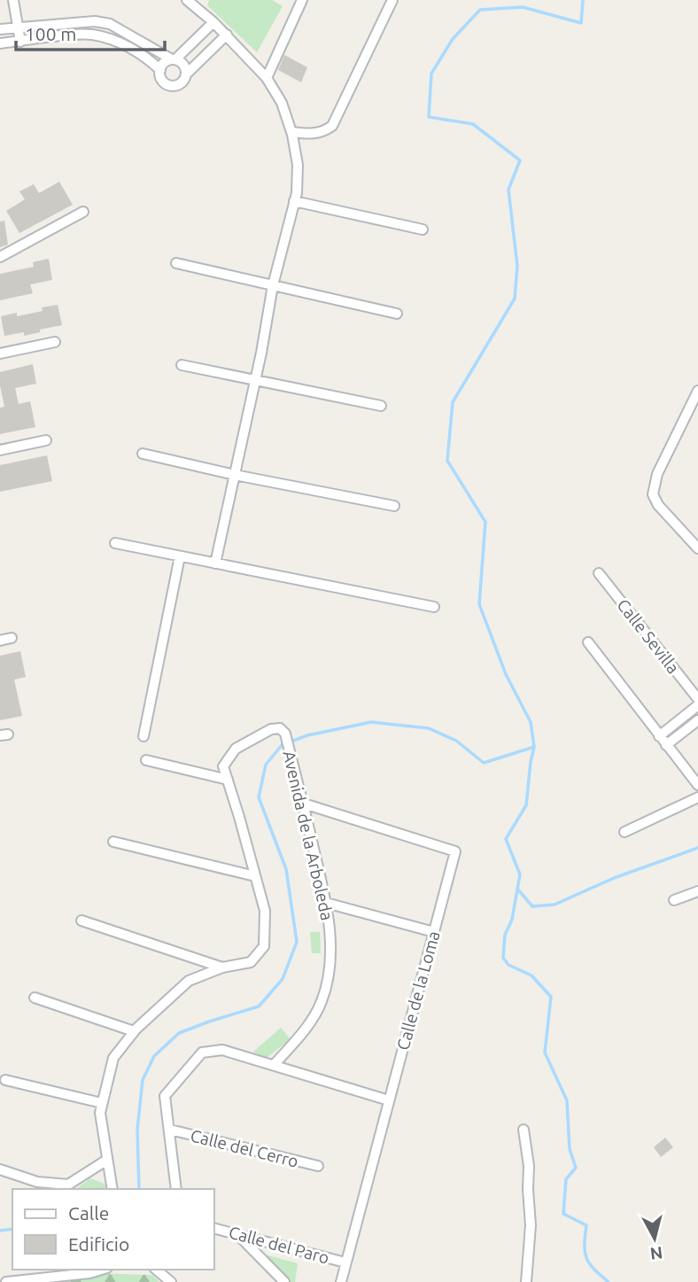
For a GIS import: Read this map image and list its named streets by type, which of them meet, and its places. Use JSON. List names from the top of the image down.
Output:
{
  "streets": {
    "street": [
      "Calle Sevilla",
      "Avenida de la Arboleda",
      "Calle de la Loma",
      "Calle del Cerro",
      "Calle del Paro"
    ]
  },
  "crossings": [
    ["Avenida de la Arboleda", "Calle de la Loma"],
    ["Calle de la Loma", "Calle del Paro"]
  ],
  "legend": ["Calle", "Edificio"],
  "scale_bar": "100 m",
  "north": "bottom"
}
